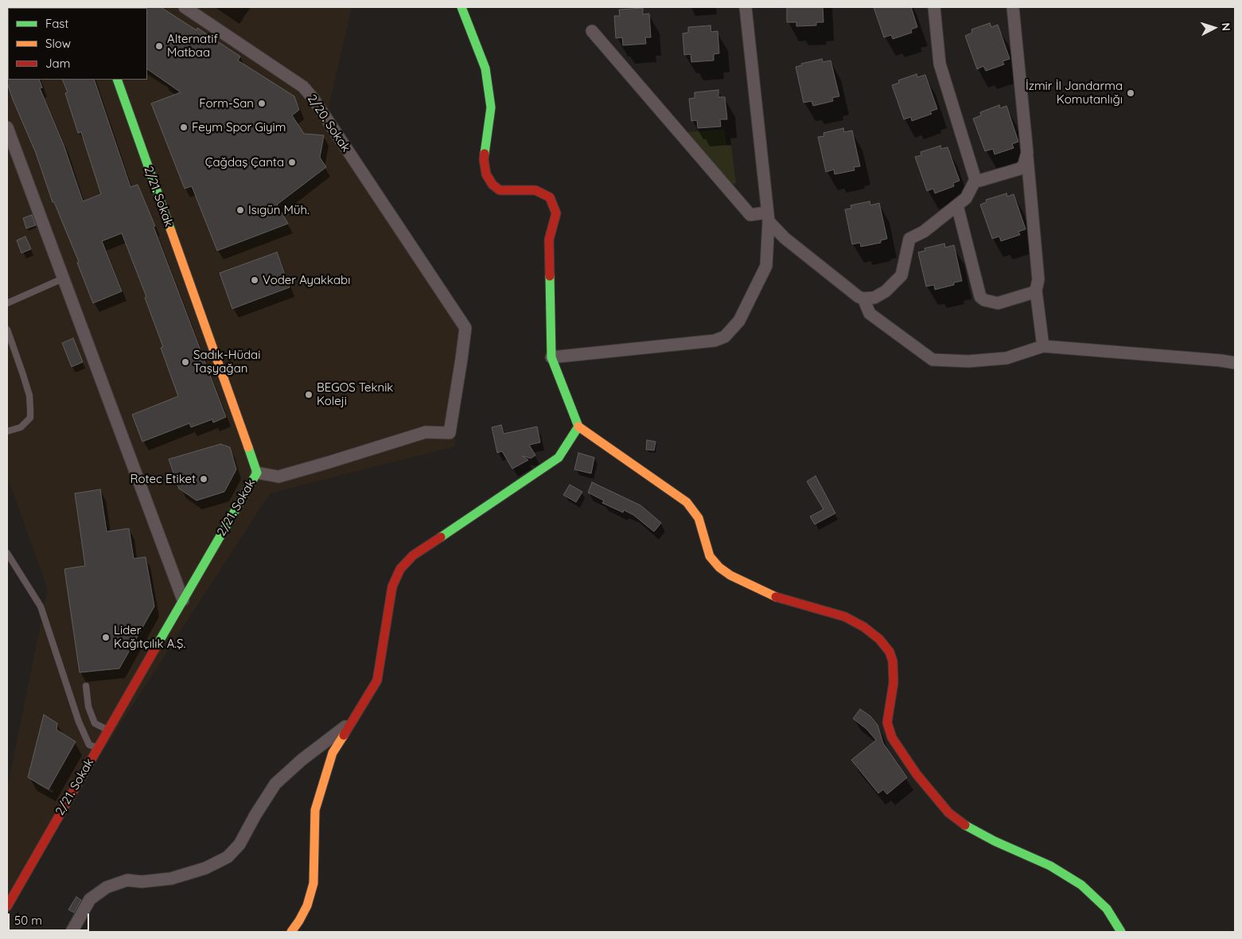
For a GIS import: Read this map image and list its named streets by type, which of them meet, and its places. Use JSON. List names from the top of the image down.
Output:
{
  "streets": {
    "street": ["2/20. Sokak", "2/21. Sokak"]
  },
  "crossings": [
    ["2/20. Sokak", "2/21. Sokak"]
  ],
  "places": [
    "Alternatif Matbaa",
    "İzmir İl Jandarma Komutanlığı",
    "Form-San",
    "Feym Spor Giyim",
    "Çağdaş Çanta",
    "Isıgün Müh.",
    "Voder Ayakkabı",
    "Sadık-Hüdai Taşyağan",
    "BEGOS Teknik Koleji",
    "Rotec Etiket",
    "Lider Kağıtçılık A.Ş."
  ],
  "legend": ["Fast", "Slow", "Jam"],
  "scale_bar": "50 m",
  "north": "right"
}
